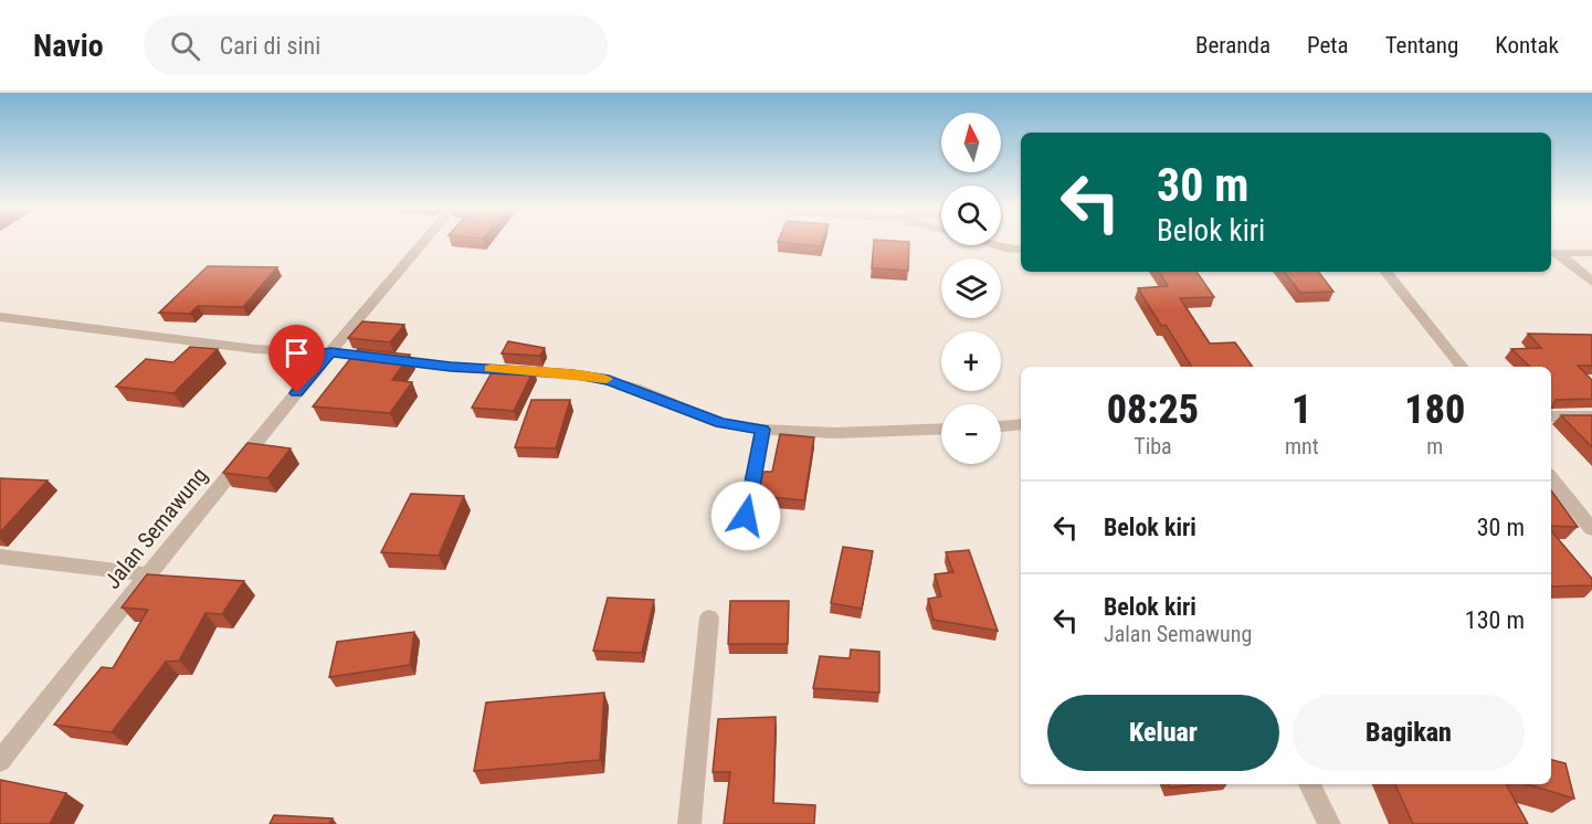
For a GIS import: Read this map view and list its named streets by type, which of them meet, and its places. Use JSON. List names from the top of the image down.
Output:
{
  "streets": {
    "street": ["Jalan Semawung"]
  },
  "north": "top",
  "page": {
    "header": "Navio",
    "search": "Cari di sini",
    "nav": [
      "Beranda",
      "Peta",
      "Tentang",
      "Kontak"
    ],
    "map_buttons": ["+", "−"],
    "turn": ["30 m", "Belok kiri"],
    "eta": [
      "08:25",
      "Tiba",
      "1",
      "mnt",
      "180",
      "m"
    ],
    "list": [
      {
        "name": "Belok kiri",
        "value": "30 m"
      },
      {
        "name": "Belok kiri",
        "note": "Jalan Semawung",
        "value": "130 m"
      }
    ],
    "buttons": ["Keluar", "Bagikan"]
  }
}
